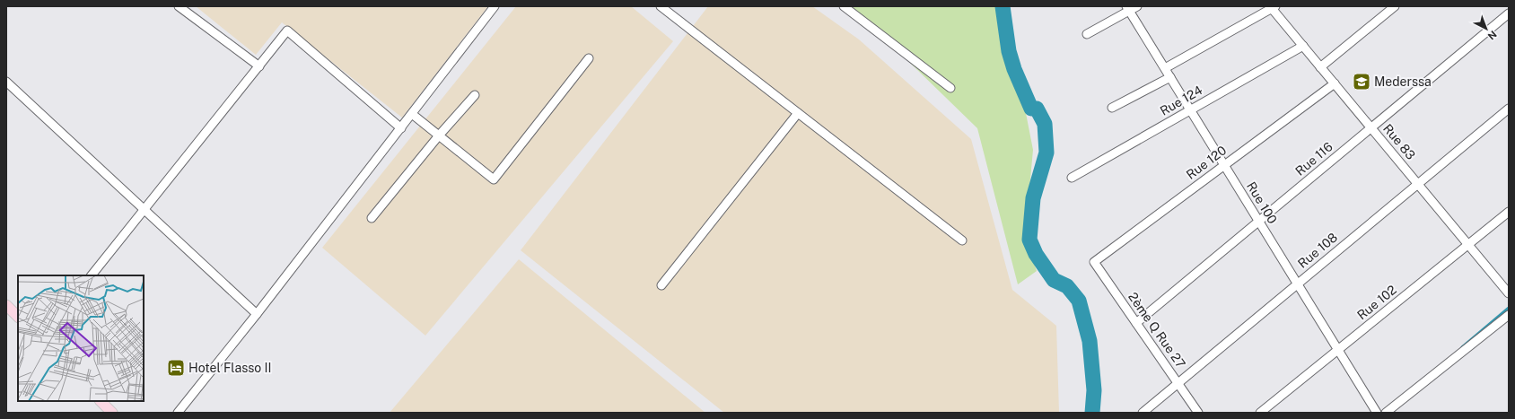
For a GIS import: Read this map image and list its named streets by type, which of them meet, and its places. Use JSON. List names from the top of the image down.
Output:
{
  "streets": {
    "street": [
      "Rue 124",
      "Rue 83",
      "Rue 116",
      "Rue 120",
      "Rue 100",
      "Rue 108",
      "Rue 102",
      "2ème Q Rue 27"
    ]
  },
  "crossings": [
    ["Rue 124", "Rue 83"],
    ["Rue 124", "Rue 100"],
    ["Rue 83", "Rue 116"],
    ["Rue 83", "Rue 120"],
    ["Rue 83", "Rue 108"],
    ["Rue 83", "Rue 102"],
    ["Rue 116", "Rue 100"],
    ["Rue 116", "2ème Q Rue 27"],
    ["Rue 120", "Rue 100"],
    ["Rue 120", "2ème Q Rue 27"],
    ["Rue 100", "Rue 108"],
    ["Rue 100", "Rue 102"],
    ["Rue 108", "2ème Q Rue 27"]
  ],
  "places": {
    "school or university": ["Mederssa"],
    "hotel": ["Hotel Flasso II"]
  },
  "north": "bottom right"
}
